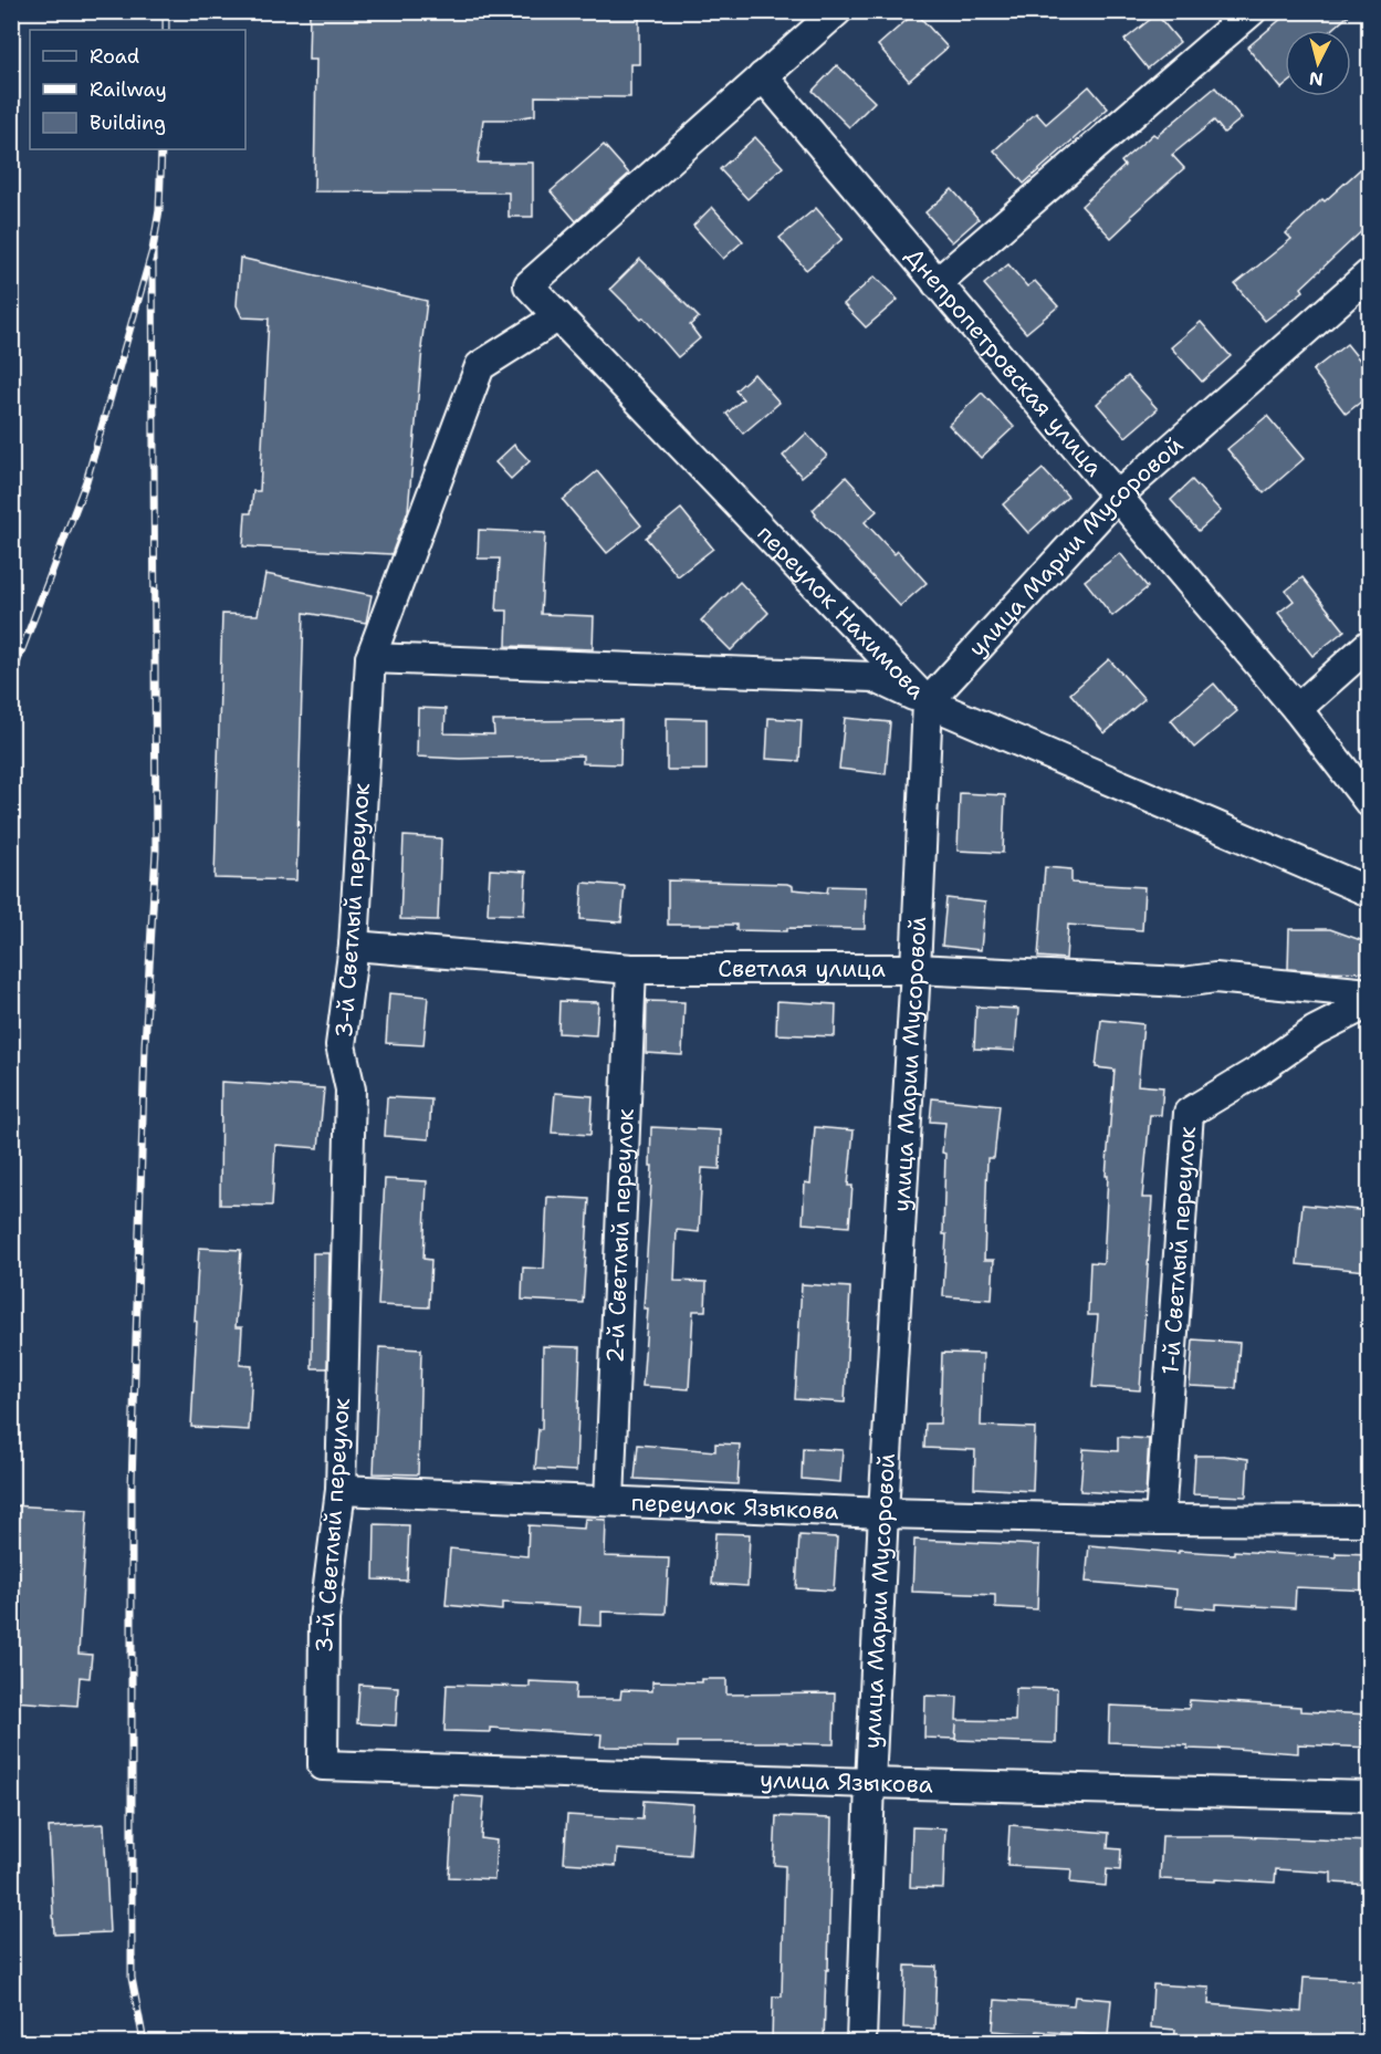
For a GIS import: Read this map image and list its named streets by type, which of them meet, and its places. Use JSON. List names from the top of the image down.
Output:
{
  "streets": {
    "street": [
      "Днепропетровская улица",
      "улица Марии Мусоровой",
      "переулок Нахимова",
      "3-й Светлый переулок",
      "Светлая улица",
      "2-й Светлый переулок",
      "1-й Светлый переулок",
      "переулок Языкова",
      "улица Языкова"
    ]
  },
  "crossings": [
    ["Днепропетровская улица", "улица Марии Мусоровой"],
    ["Днепропетровская улица", "переулок Нахимова"],
    ["улица Марии Мусоровой", "переулок Нахимова"],
    ["улица Марии Мусоровой", "Светлая улица"],
    ["улица Марии Мусоровой", "переулок Языкова"],
    ["улица Марии Мусоровой", "улица Языкова"],
    ["переулок Нахимова", "3-й Светлый переулок"],
    ["3-й Светлый переулок", "Светлая улица"],
    ["3-й Светлый переулок", "переулок Языкова"],
    ["3-й Светлый переулок", "улица Языкова"],
    ["Светлая улица", "2-й Светлый переулок"],
    ["2-й Светлый переулок", "переулок Языкова"],
    ["1-й Светлый переулок", "переулок Языкова"]
  ],
  "legend": ["Road", "Railway", "Building"],
  "north": "bottom"
}
